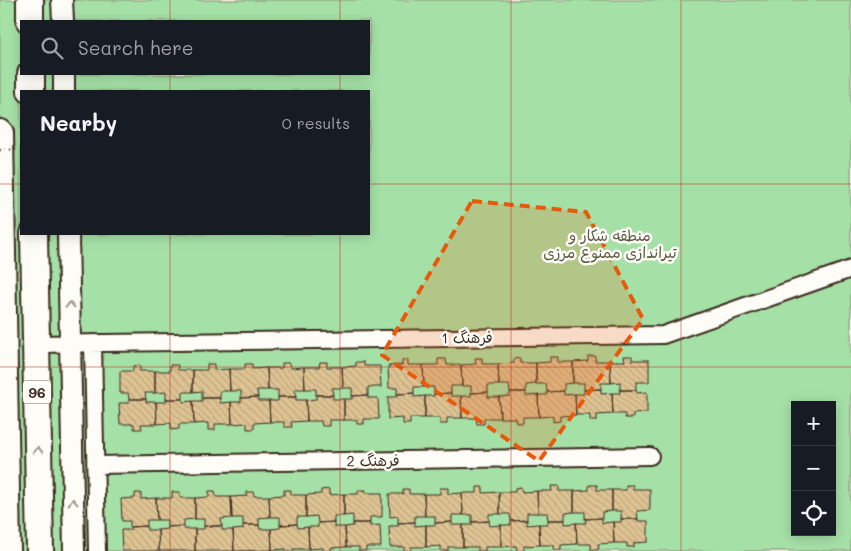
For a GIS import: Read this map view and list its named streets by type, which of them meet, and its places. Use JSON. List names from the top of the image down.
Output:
{
  "streets": {
    "main road": ["96"],
    "street": ["فرهنگ 1", "فرهنگ 2"]
  },
  "crossings": [
    ["فرهنگ 1", "96"]
  ],
  "parks": ["منطقه شکار و تیراندازی ممنوع مرزی"],
  "page": {
    "search": "Search here",
    "heading": ["Nearby", "0 results"],
    "map_buttons": ["+", "−"]
  }
}
